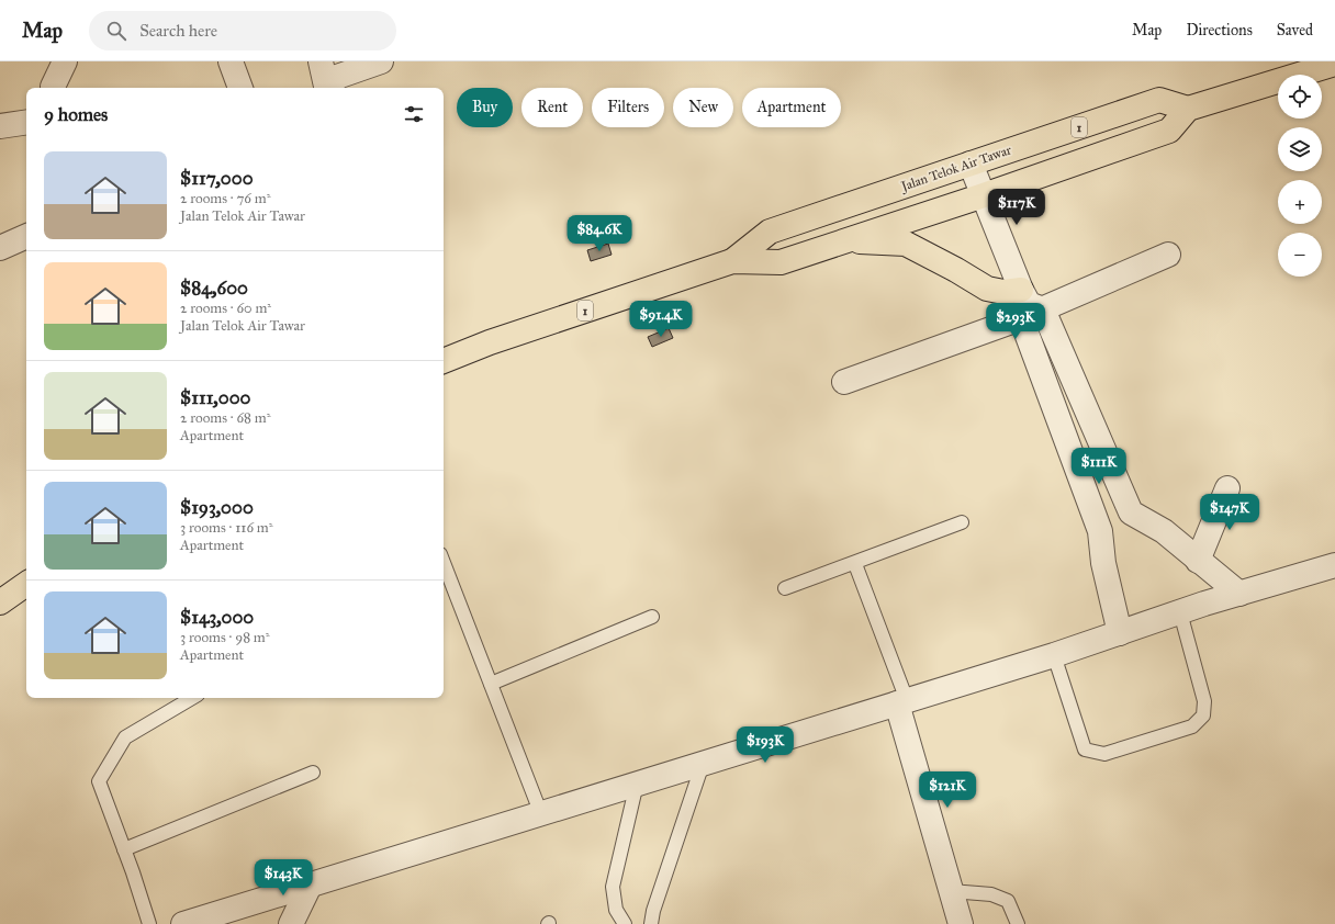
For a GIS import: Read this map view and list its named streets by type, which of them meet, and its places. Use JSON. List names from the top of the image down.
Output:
{
  "streets": {
    "main road": ["1", "Jalan Telok Air Tawar"]
  },
  "page": {
    "header": "Map",
    "search": "Search here",
    "nav": ["Map", "Directions", "Saved"],
    "map_buttons": ["+", "−"],
    "chip": [
      "Buy",
      "Rent",
      "Filters",
      "New",
      "Apartment"
    ],
    "heading": "9 homes",
    "list": [
      {
        "name": "$117,000",
        "note": "2 rooms · 76 m² · Jalan Telok Air Tawar"
      },
      {
        "name": "$84,600",
        "note": "2 rooms · 60 m² · Jalan Telok Air Tawar"
      },
      {
        "name": "$111,000",
        "note": "2 rooms · 68 m² · Apartment"
      },
      {
        "name": "$193,000",
        "note": "3 rooms · 116 m² · Apartment"
      },
      {
        "name": "$143,000",
        "note": "3 rooms · 98 m² · Apartment"
      }
    ],
    "price": [
      "$117K",
      "$84.6K",
      "$91.4K",
      "$293K",
      "$111K",
      "$147K",
      "$193K",
      "$121K",
      "$143K"
    ]
  }
}
